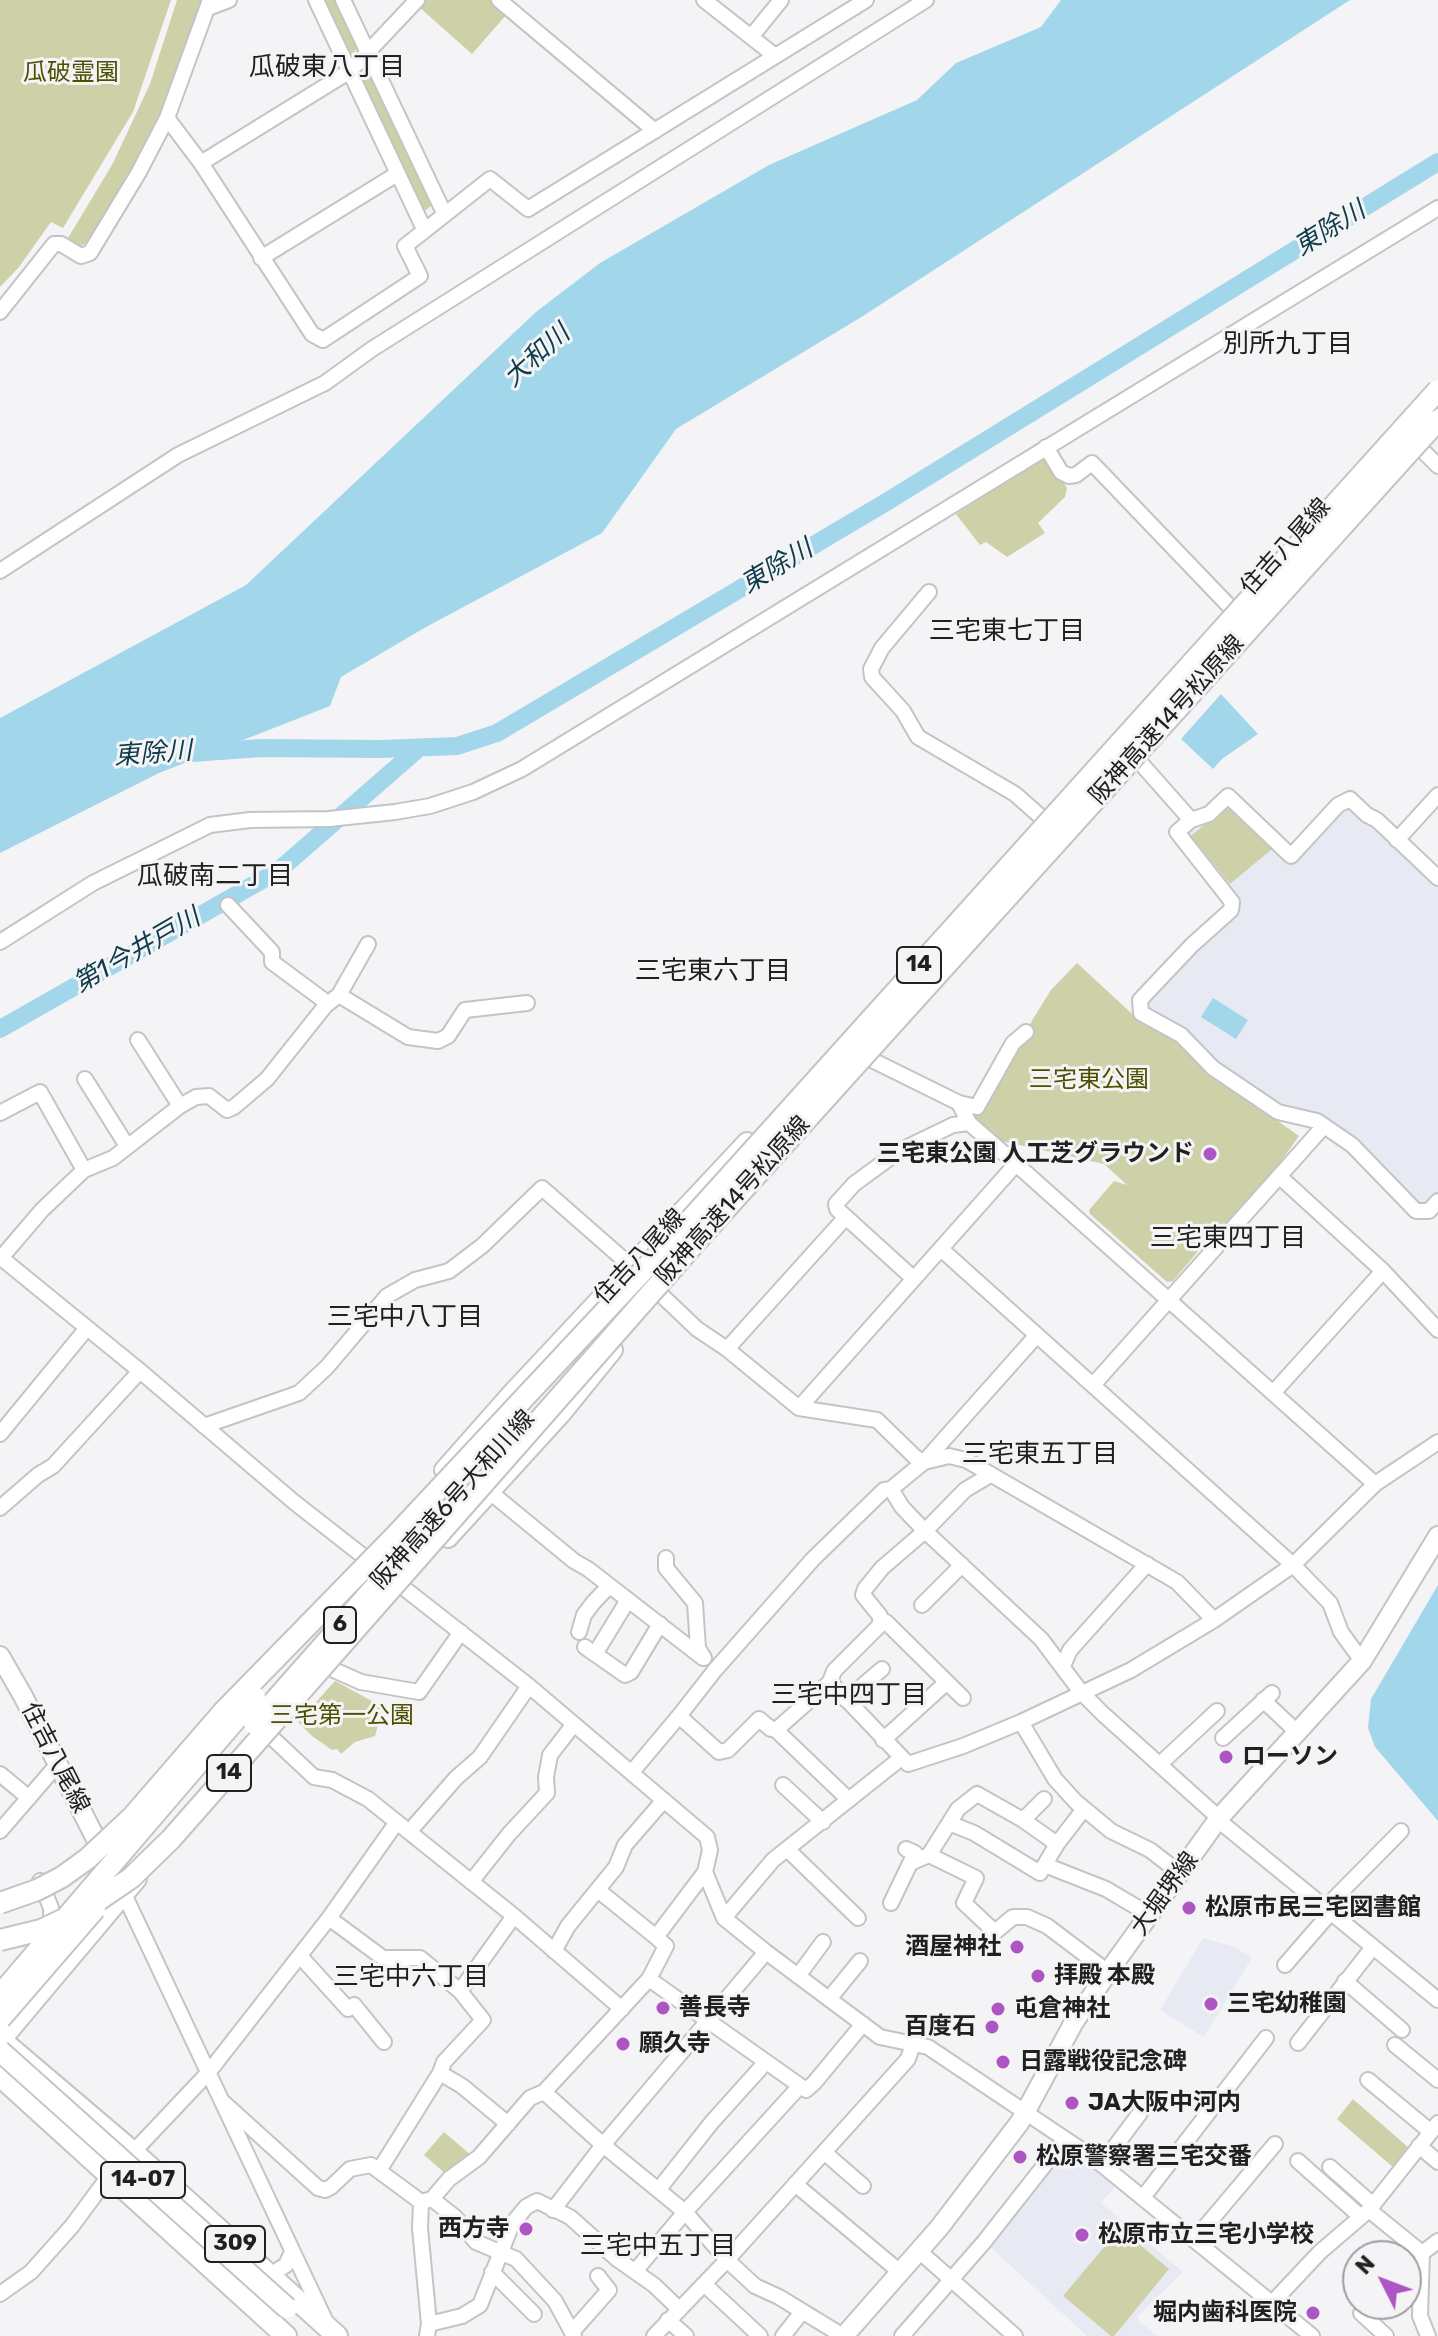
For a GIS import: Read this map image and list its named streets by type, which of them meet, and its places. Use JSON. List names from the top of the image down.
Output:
{
  "streets": {
    "highway": [
      "阪神高速14号松原線",
      "14",
      "阪神高速6号大和川線",
      "6",
      "14-07",
      "309"
    ],
    "main road": ["住吉八尾線", "大堀堺線"]
  },
  "crossings": [
    ["住吉八尾線", "阪神高速6号大和川線"],
    ["住吉八尾線", "14-07"],
    ["住吉八尾線", "309"],
    ["阪神高速14号松原線", "阪神高速6号大和川線"],
    ["阪神高速6号大和川線", "14-07"],
    ["阪神高速6号大和川線", "309"],
    ["14-07", "309"]
  ],
  "districts": [
    "瓜破東八丁目",
    "別所九丁目",
    "三宅東七丁目",
    "瓜破南二丁目",
    "三宅東六丁目",
    "三宅東四丁目",
    "三宅中八丁目",
    "三宅東五丁目",
    "三宅中四丁目",
    "三宅中六丁目",
    "三宅中五丁目"
  ],
  "water": ["東除川", "大和川", "第1今井戸川"],
  "parks": ["瓜破霊園", "三宅東公園", "三宅第一公園"],
  "places": [
    "三宅東公園 人工芝グラウンド",
    "ローソン",
    "松原市民三宅図書館",
    "酒屋神社",
    "拝殿 本殿",
    "三宅幼稚園",
    "善長寺",
    "屯倉神社",
    "百度石",
    "願久寺",
    "日露戦役記念碑",
    "JA大阪中河内",
    "松原警察署三宅交番",
    "西方寺",
    "松原市立三宅小学校",
    "堀内歯科医院"
  ],
  "north": "top left"
}
